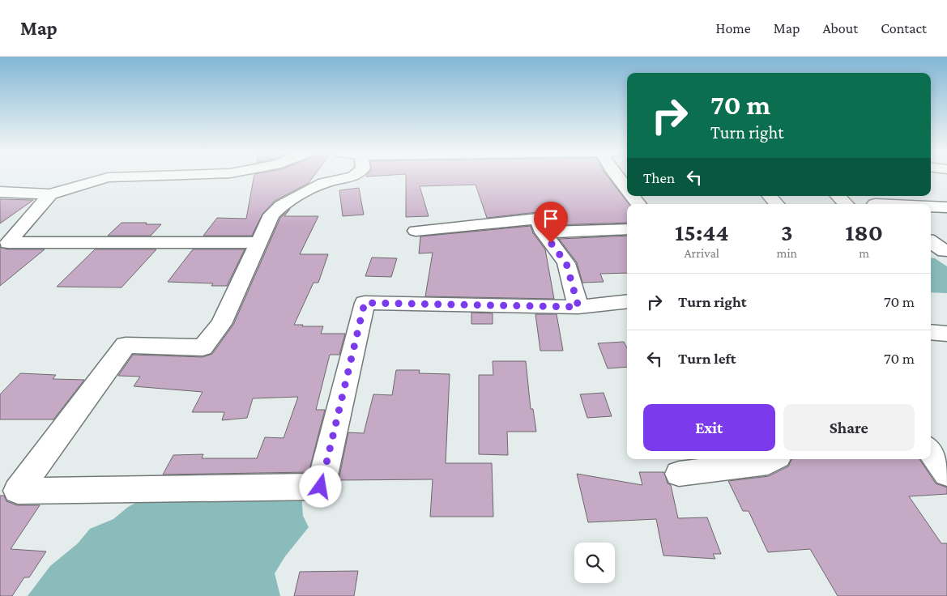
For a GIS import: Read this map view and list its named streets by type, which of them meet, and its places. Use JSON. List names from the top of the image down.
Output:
{
  "page": {
    "header": "Map",
    "nav": [
      "Home",
      "Map",
      "About",
      "Contact"
    ],
    "turn": ["70 m", "Turn right"],
    "then": "Then",
    "eta": [
      "15:44",
      "Arrival",
      "3",
      "min",
      "180",
      "m"
    ],
    "list": [
      {
        "name": "Turn right",
        "value": "70 m"
      },
      {
        "name": "Turn left",
        "value": "70 m"
      }
    ],
    "buttons": ["Exit", "Share"]
  }
}
